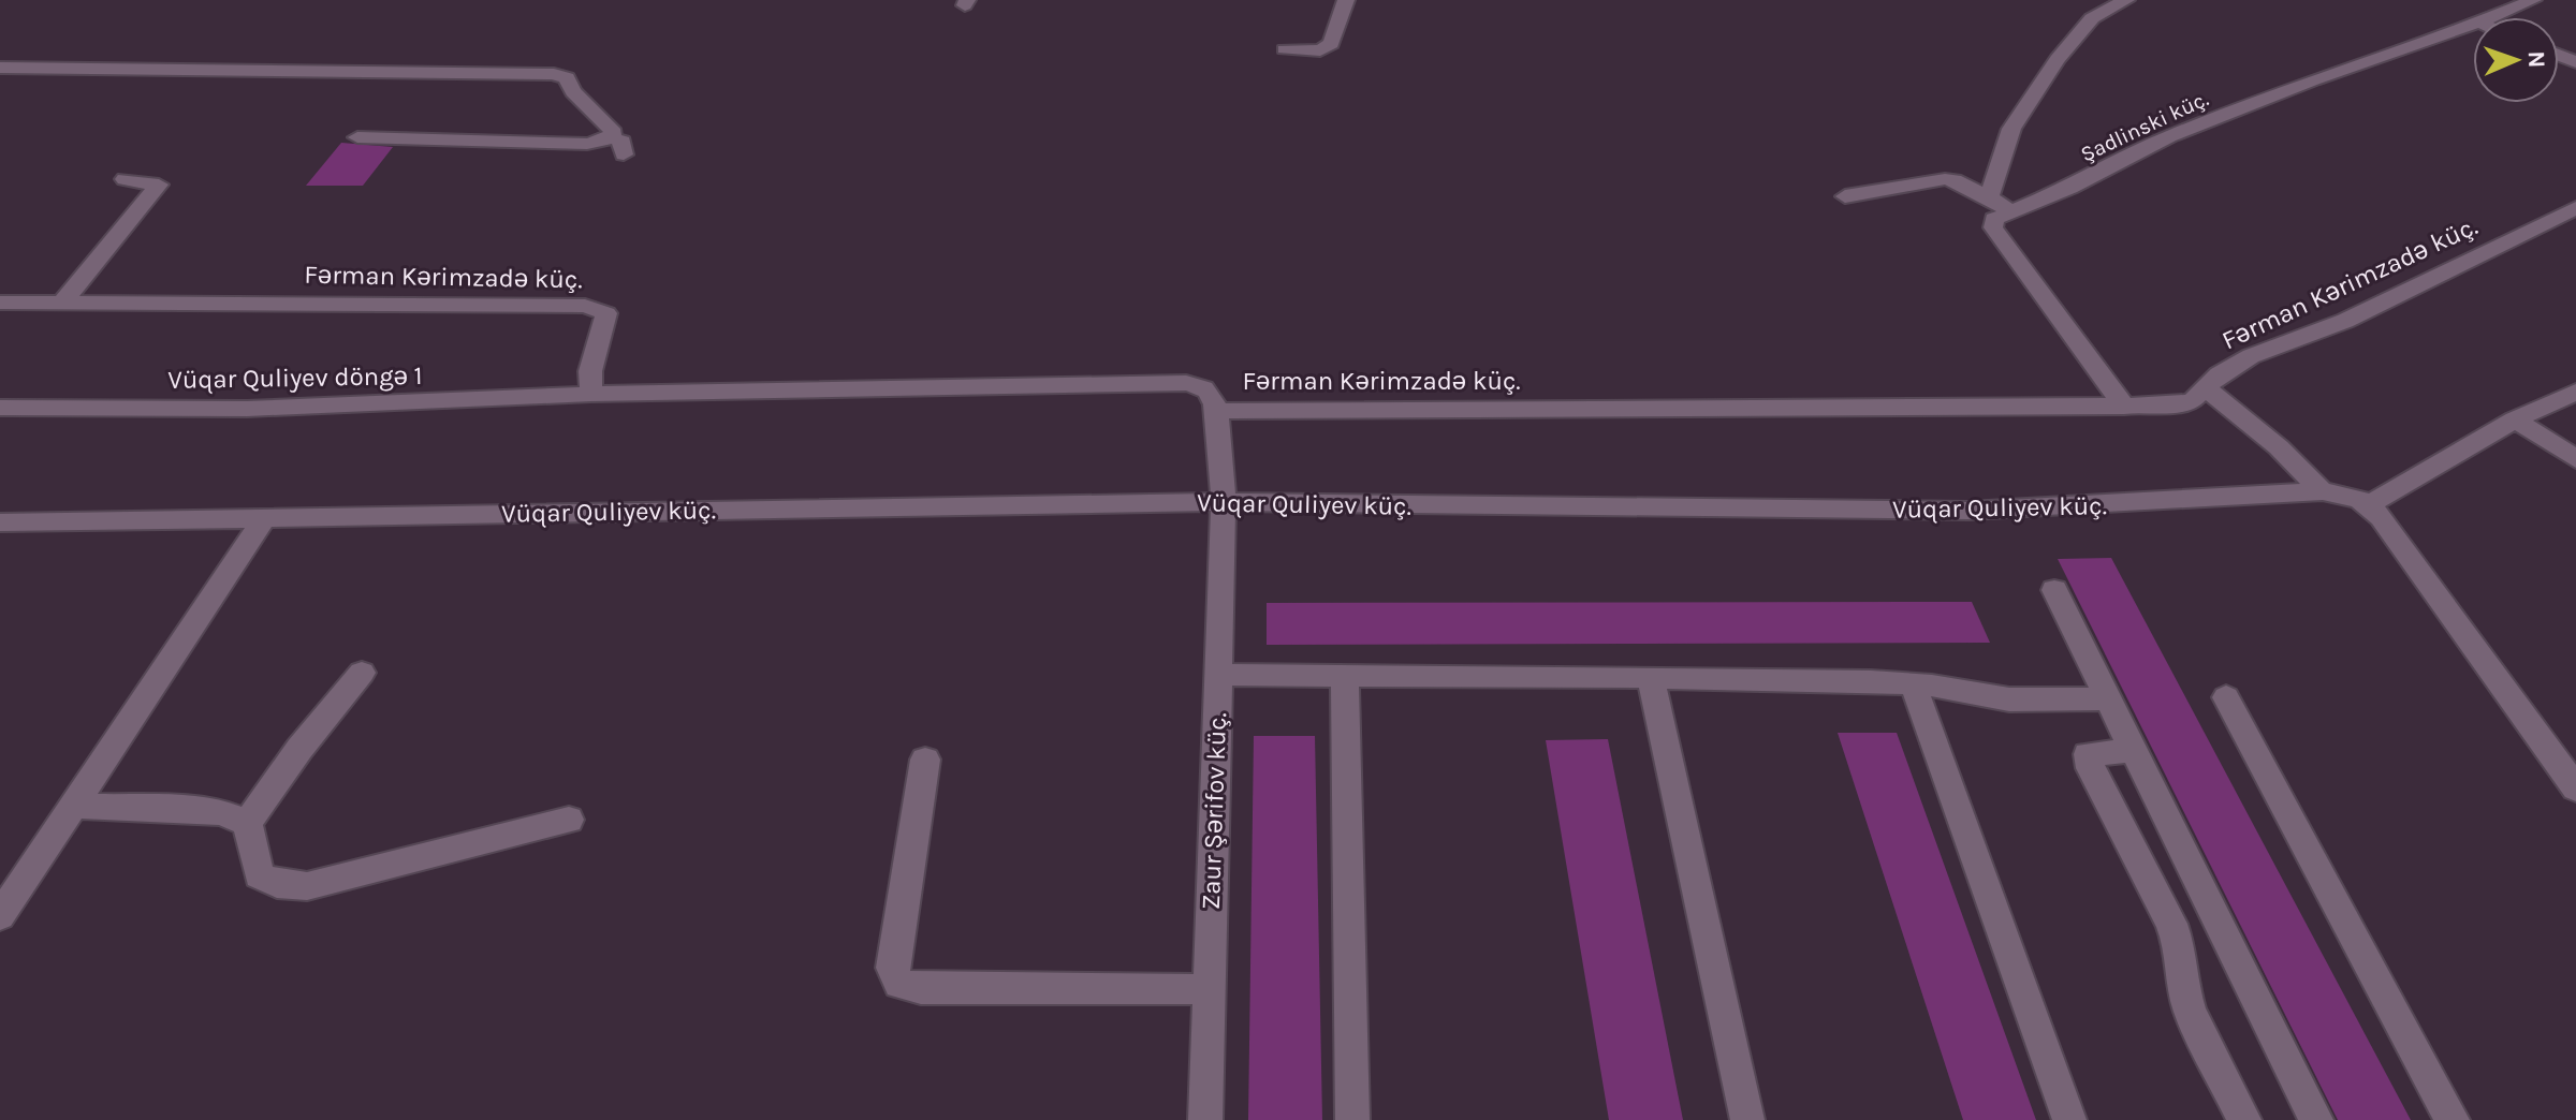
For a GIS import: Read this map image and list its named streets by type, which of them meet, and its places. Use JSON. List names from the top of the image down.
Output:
{
  "streets": {
    "street": [
      "Şadlinski küç.",
      "Fərman Kərimzadə küç.",
      "Vüqar Quliyev döngə 1",
      "Vüqar Quliyev küç.",
      "Zaur Şərifov küç."
    ]
  },
  "crossings": [
    ["Fərman Kərimzadə küç.", "Vüqar Quliyev döngə 1"],
    ["Fərman Kərimzadə küç.", "Zaur Şərifov küç."],
    ["Vüqar Quliyev küç.", "Zaur Şərifov küç."]
  ],
  "north": "right"
}
